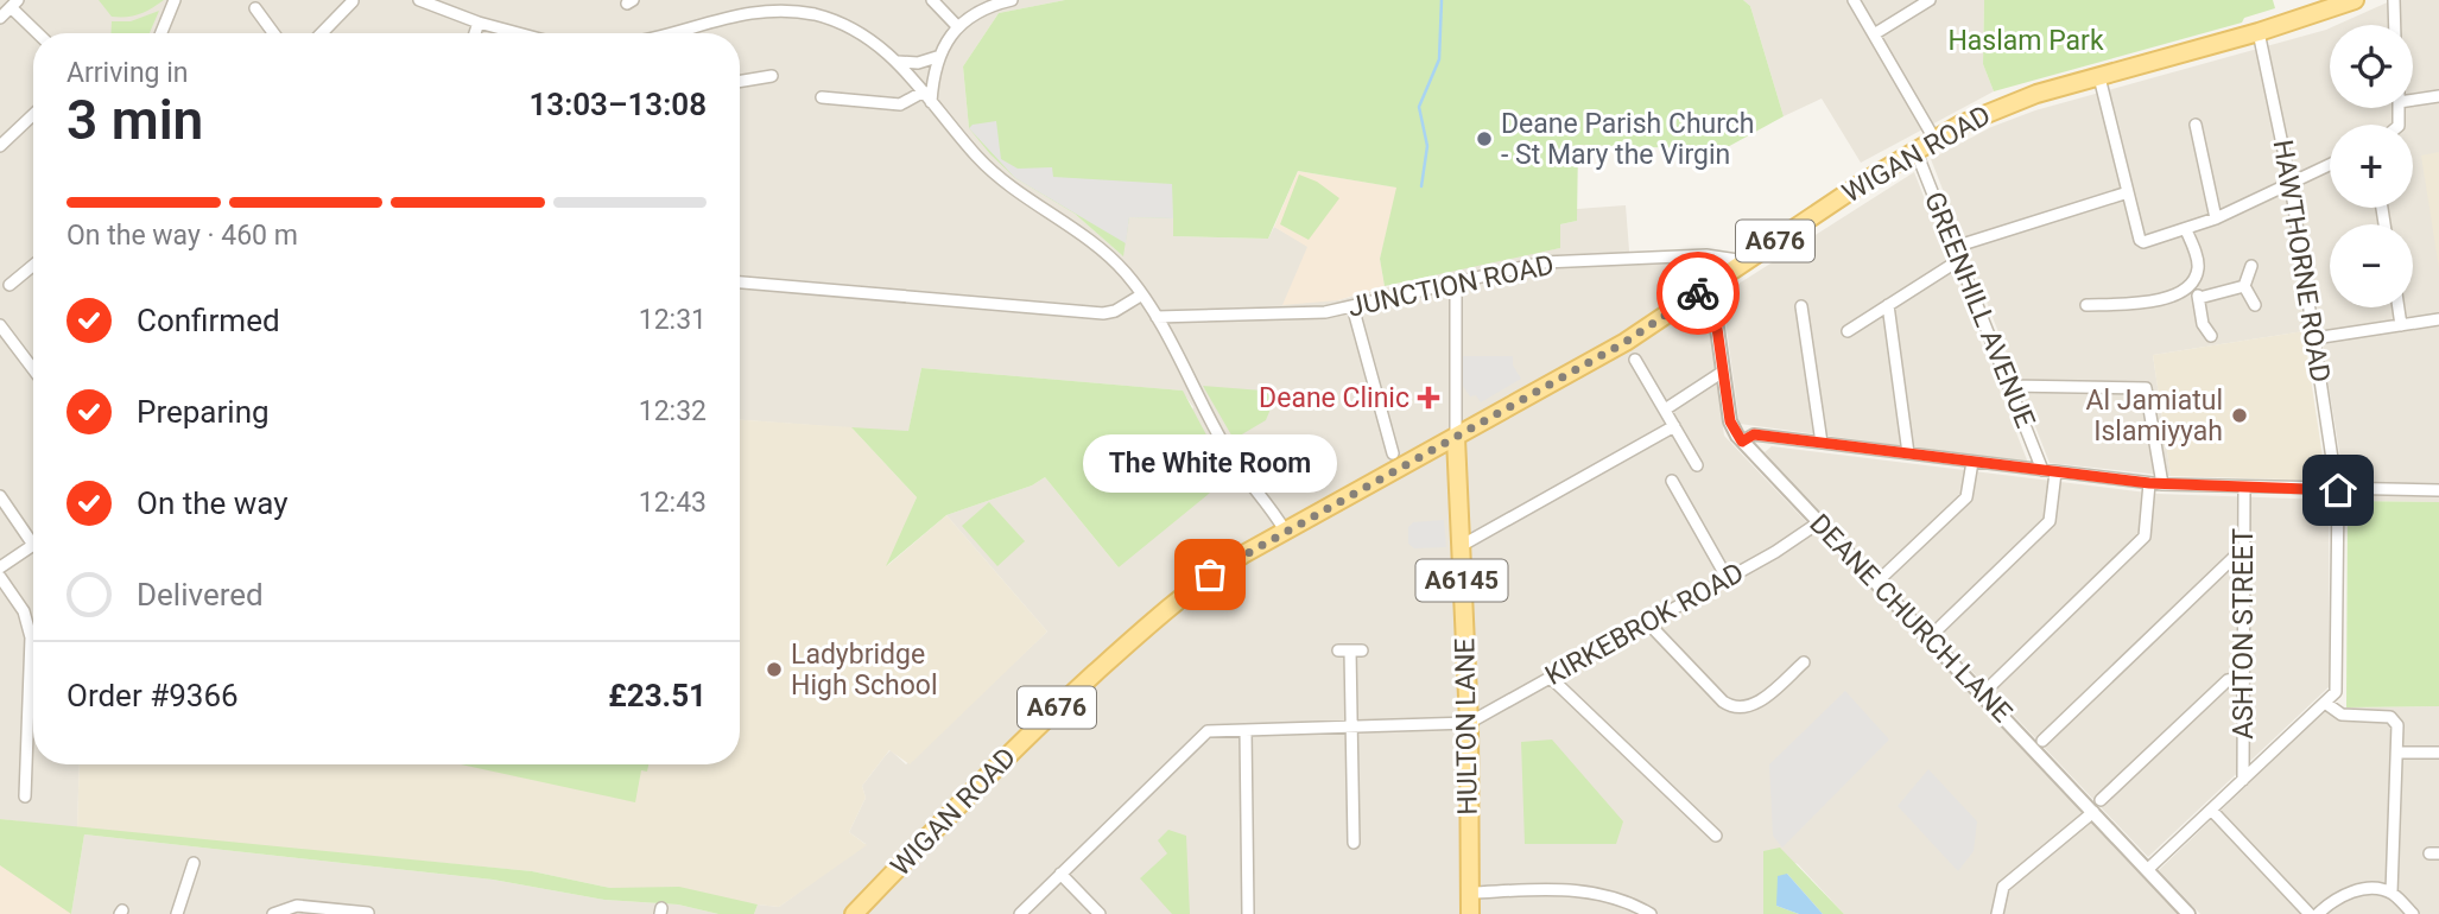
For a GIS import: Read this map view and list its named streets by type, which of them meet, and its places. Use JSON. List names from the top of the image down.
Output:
{
  "streets": {
    "main road": [
      "WIGAN ROAD",
      "A676",
      "A6145",
      "HULTON LANE"
    ],
    "street": [
      "HAWTHORNE ROAD",
      "JUNCTION ROAD",
      "GREENHILL AVENUE",
      "DEANE CHURCH LANE",
      "KIRKEBROK ROAD",
      "ASHTON STREET"
    ]
  },
  "crossings": [
    ["WIGAN ROAD", "HAWTHORNE ROAD"],
    ["WIGAN ROAD", "JUNCTION ROAD"],
    ["WIGAN ROAD", "GREENHILL AVENUE"],
    ["WIGAN ROAD", "DEANE CHURCH LANE"],
    ["WIGAN ROAD", "HULTON LANE"],
    ["DEANE CHURCH LANE", "KIRKEBROK ROAD"],
    ["KIRKEBROK ROAD", "HULTON LANE"]
  ],
  "parks": ["Haslam Park"],
  "places": {
    "other": [
      "Deane Parish Church - St Mary the Virgin",
      "Al Jamiatul Islamiyyah",
      "The White Room",
      "Ladybridge High School"
    ],
    "health": ["Deane Clinic"]
  },
  "page": {
    "map_buttons": ["+", "−"],
    "heading": ["3 min", "Arriving in", "13:03–13:08"],
    "panel": ["Order #9366", "£23.51"],
    "bar": "On the way · 460 m",
    "list": [
      ["Confirmed", "12:31"],
      ["Preparing", "12:32"],
      ["On the way", "12:43"],
      "Delivered"
    ],
    "bubble": "The White Room"
  }
}
